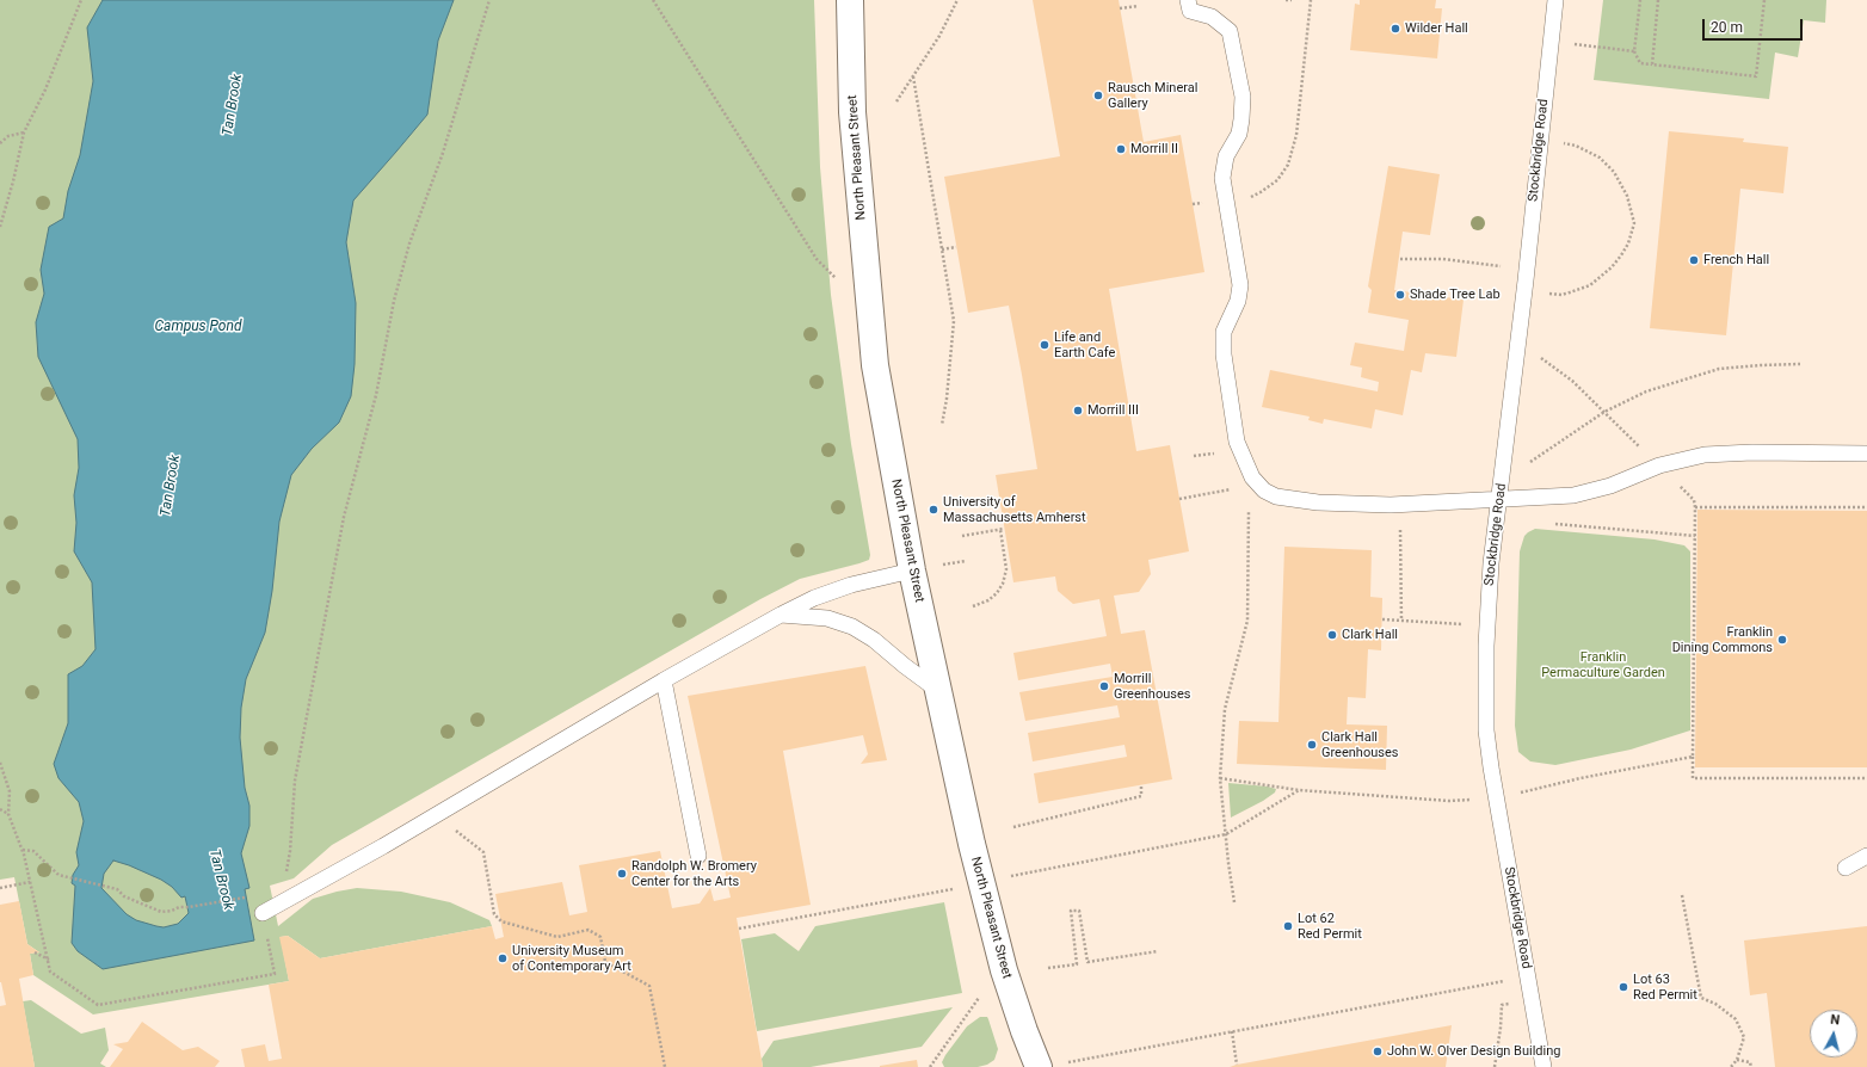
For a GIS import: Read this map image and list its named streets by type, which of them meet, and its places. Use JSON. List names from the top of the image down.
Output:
{
  "streets": {
    "main road": ["North Pleasant Street"],
    "lane": ["Stockbridge Road"]
  },
  "water": ["Tan Brook", "Campus Pond"],
  "parks": ["Franklin Permaculture Garden"],
  "places": [
    "Wilder Hall",
    "Rausch Mineral Gallery",
    "Morrill II",
    "French Hall",
    "Shade Tree Lab",
    "Life and Earth Cafe",
    "Morrill III",
    "University of Massachusetts Amherst",
    "Clark Hall",
    "Franklin Dining Commons",
    "Morrill Greenhouses",
    "Clark Hall Greenhouses",
    "Randolph W. Bromery Center for the Arts",
    "Lot 62 Red Permit",
    "University Museum of Contemporary Art",
    "Lot 63 Red Permit",
    "John W. Olver Design Building"
  ],
  "scale_bar": "20 m",
  "north": "top"
}
